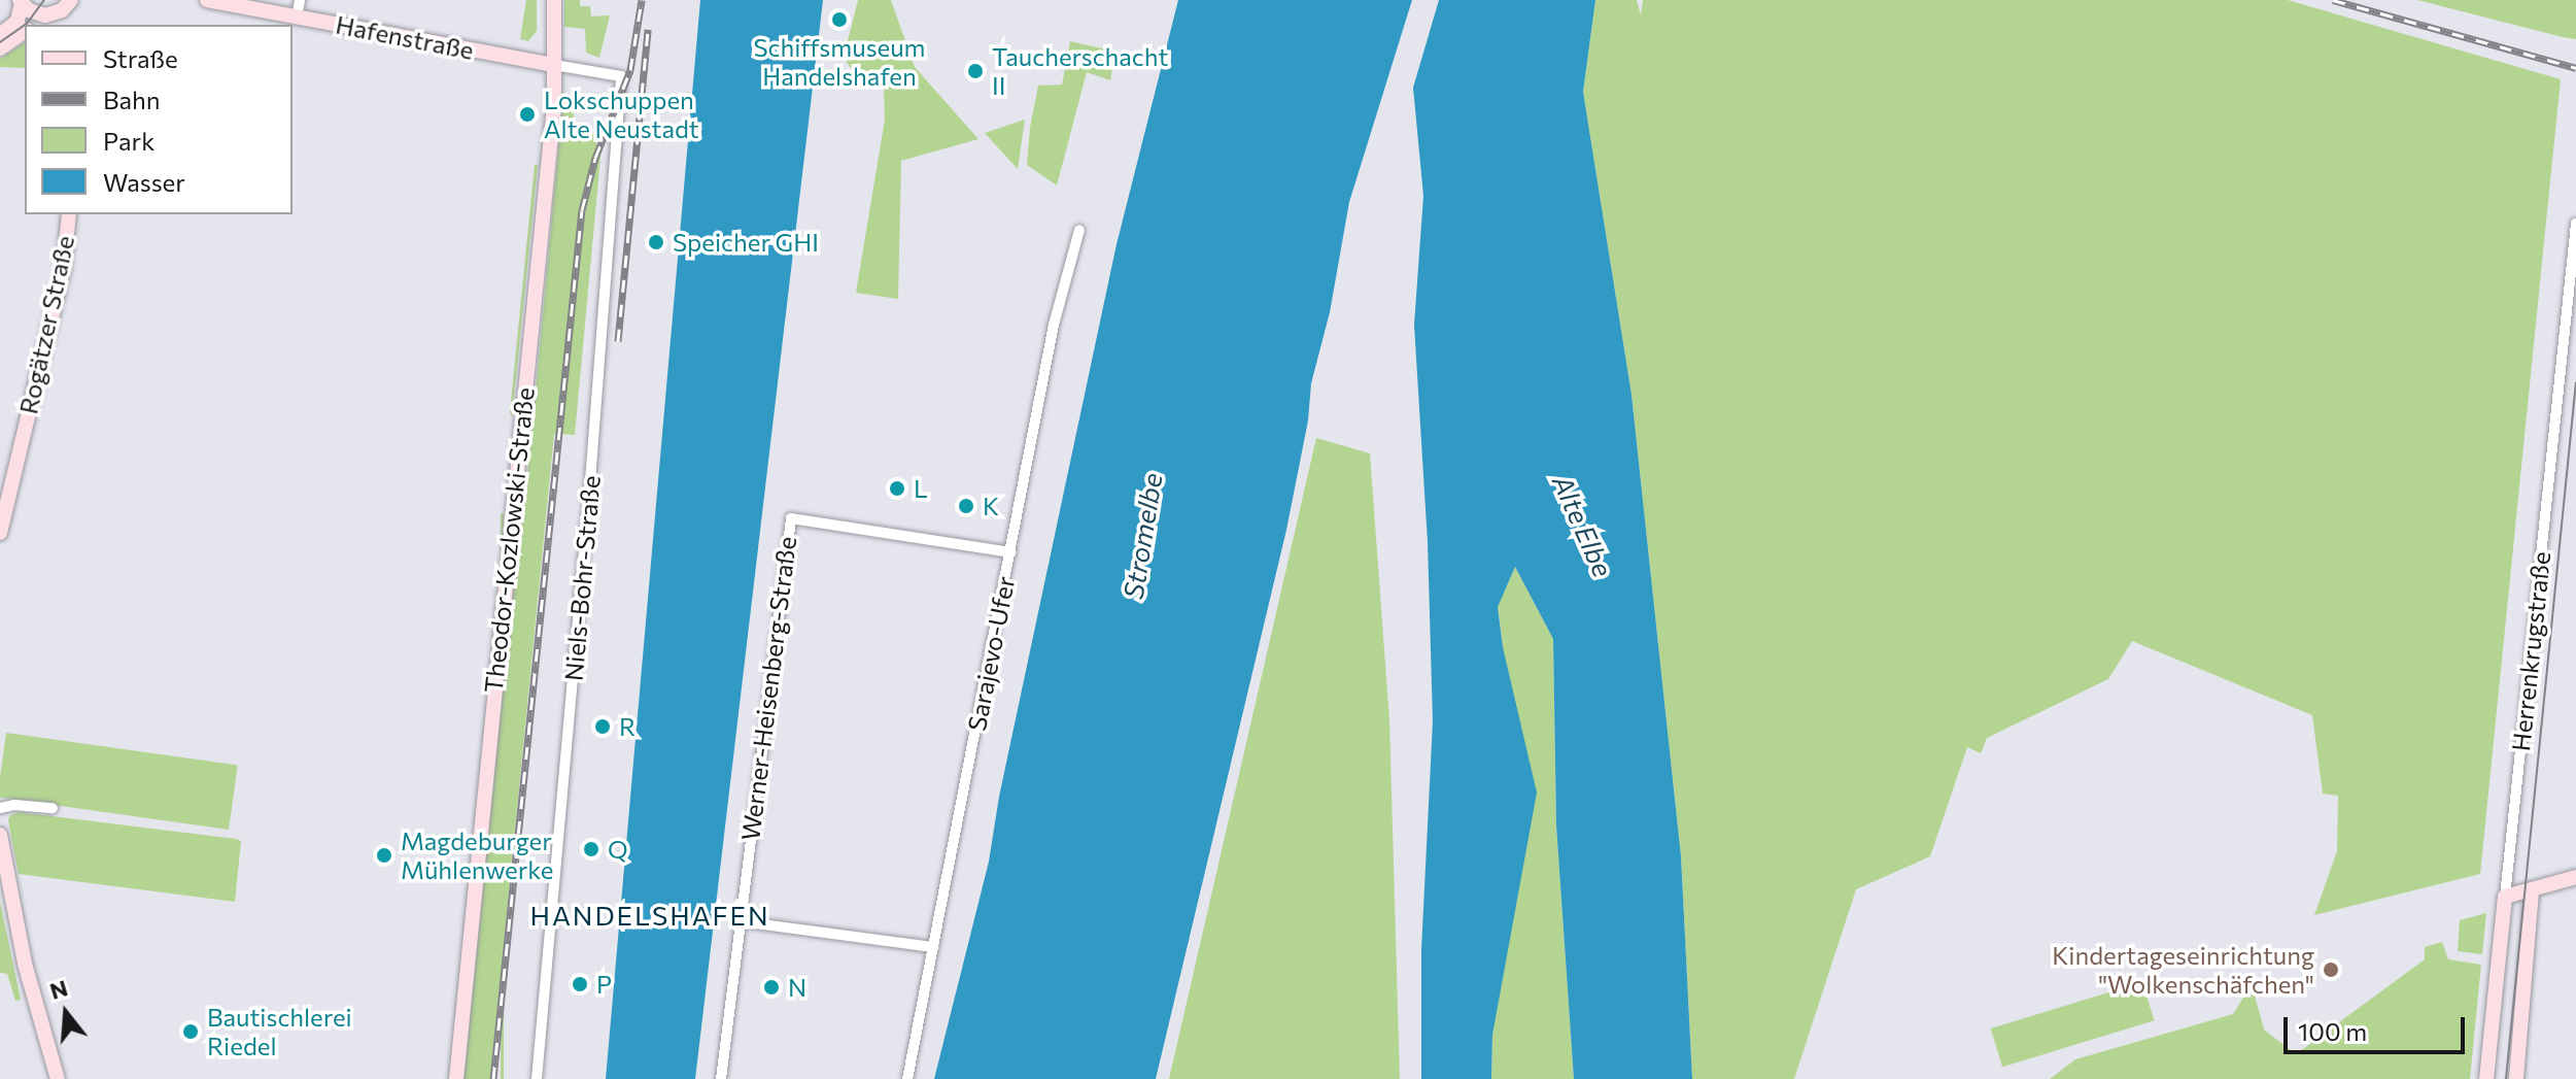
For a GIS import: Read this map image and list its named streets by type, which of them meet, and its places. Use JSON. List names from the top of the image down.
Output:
{
  "streets": {
    "street": [
      "Hafenstraße",
      "Rogätzer Straße",
      "Theodor-Kozlowski-Straße",
      "Niels-Bohr-Straße",
      "Herrenkrugstraße",
      "Sarajevo-Ufer",
      "Werner-Heisenberg-Straße"
    ]
  },
  "crossings": [
    ["Hafenstraße", "Theodor-Kozlowski-Straße"],
    ["Hafenstraße", "Niels-Bohr-Straße"],
    ["Theodor-Kozlowski-Straße", "Niels-Bohr-Straße"],
    ["Sarajevo-Ufer", "Werner-Heisenberg-Straße"]
  ],
  "districts": ["HANDELSHAFEN"],
  "water": ["Alte Elbe", "Stromelbe"],
  "places": [
    "Schiffsmuseum Handelshafen",
    "Taucherschacht II",
    "Lokschuppen Alte Neustadt",
    "Speicher GHI",
    "L",
    "K",
    "R",
    "Q",
    "Magdeburger Mühlenwerke",
    "Kindertageseinrichtung \"Wolkenschäfchen\"",
    "P",
    "N",
    "Bautischlerei Riedel"
  ],
  "legend": [
    "Straße",
    "Bahn",
    "Park",
    "Wasser"
  ],
  "scale_bar": "100 m",
  "north": "top"
}
